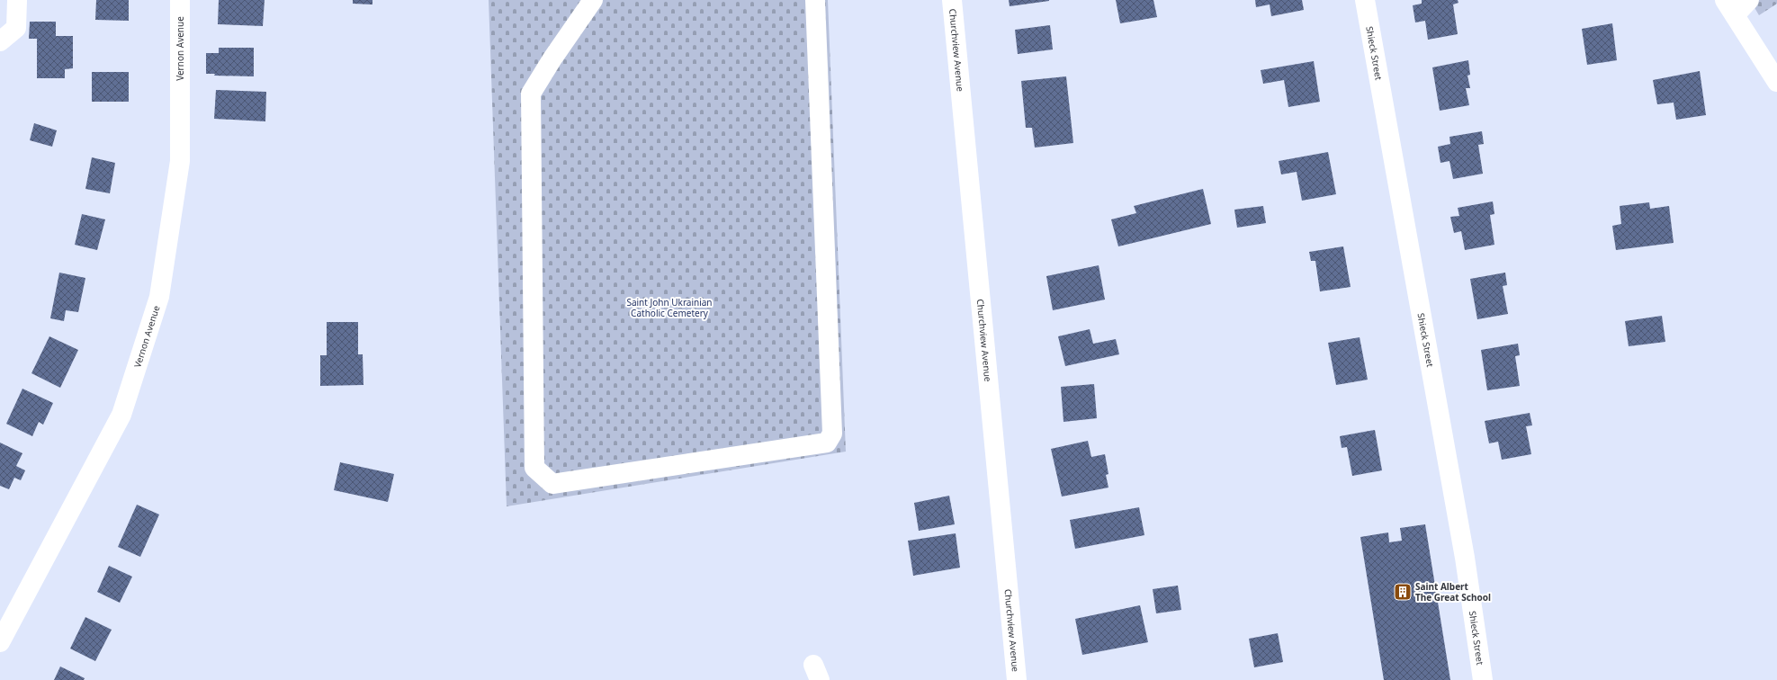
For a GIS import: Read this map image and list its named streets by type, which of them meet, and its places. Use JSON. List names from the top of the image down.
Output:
{
  "streets": {
    "street": ["Vernon Avenue", "Churchview Avenue", "Shieck Street"]
  },
  "parks": ["Saint John Ukrainian Catholic Cemetery"],
  "places": {
    "building": ["Saint Albert The Great School"]
  }
}
